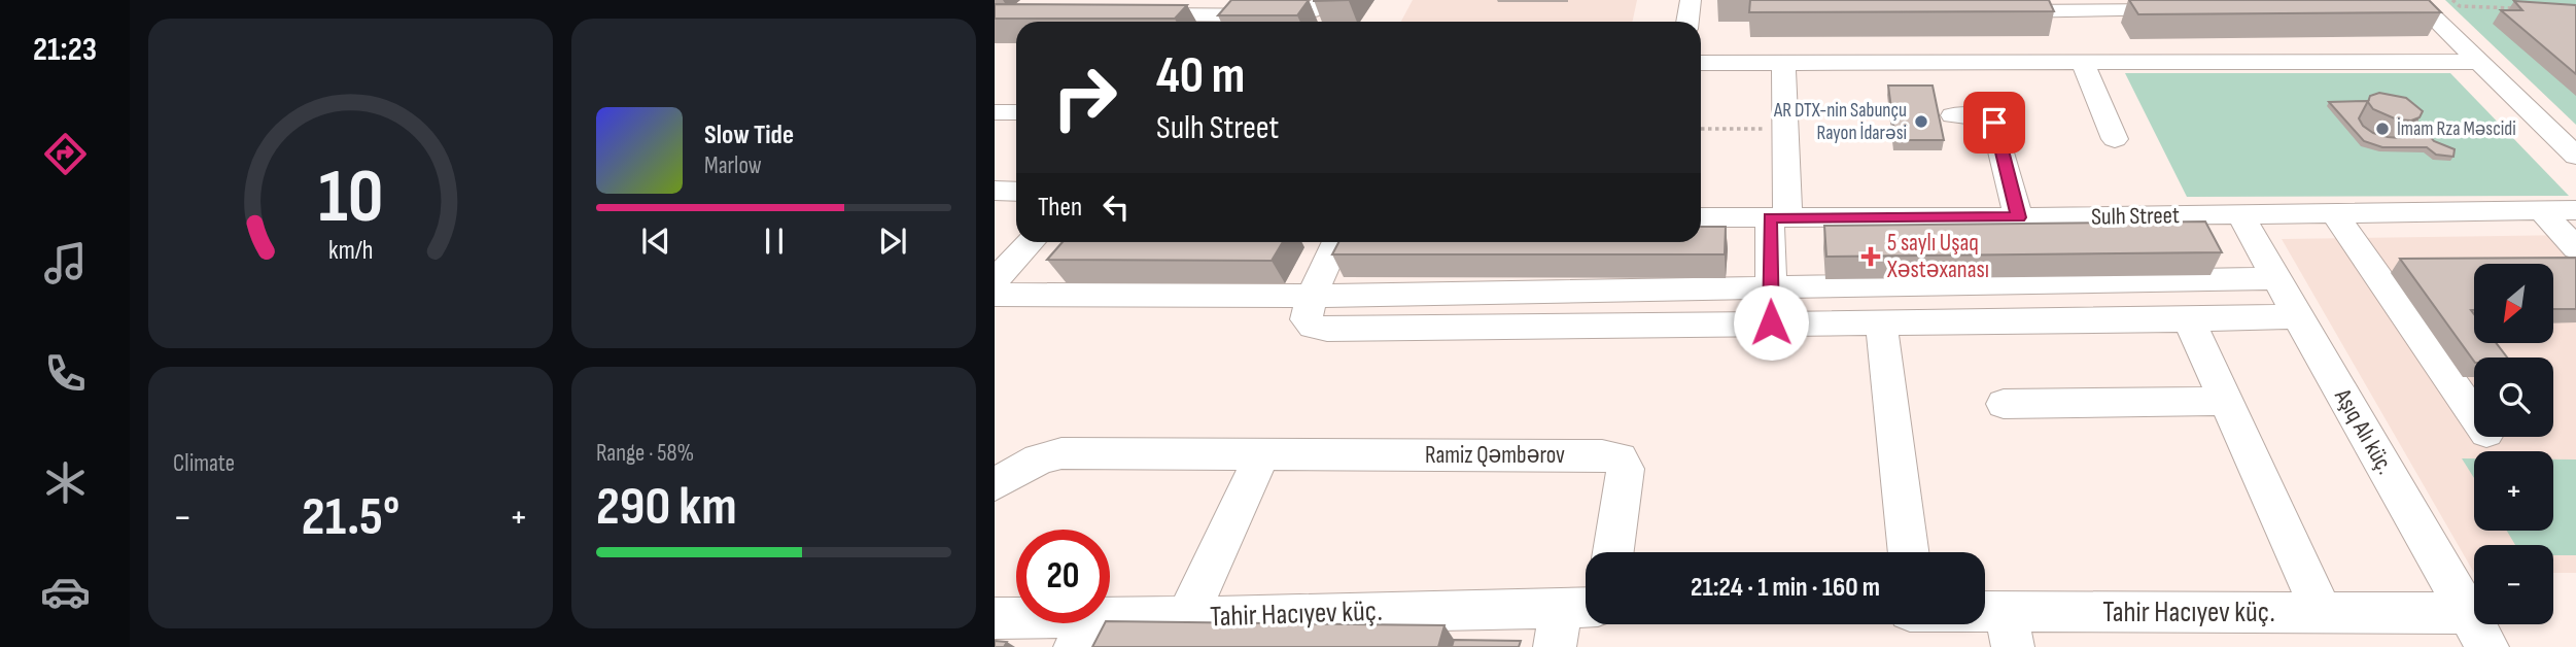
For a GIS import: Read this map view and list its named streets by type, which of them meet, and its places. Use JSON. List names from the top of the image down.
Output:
{
  "streets": {
    "street": [
      "Sulh Street",
      "Aşıq Alı küç.",
      "Ramiz Qəmbərov",
      "Tahir Hacıyev küç."
    ]
  },
  "crossings": [
    ["Sulh Street", "Aşıq Alı küç."],
    ["Aşıq Alı küç.", "Tahir Hacıyev küç."]
  ],
  "places": {
    "other": ["AR DTX-nin Sabunçu Rayon İdarəsi", "İmam Rza Məscidi"],
    "health": ["5 saylı Uşaq Xəstəxanası"]
  },
  "north": "bottom left",
  "page": {
    "tabs": "21:23",
    "turn": ["40 m", "Sulh Street"],
    "song": ["Slow Tide", "Marlow"],
    "then": "Then",
    "map_buttons": ["+", "−"],
    "tile": [
      "Climate",
      ["Range · 58%", "290 km"]
    ],
    "heat": ["−", "21.5°", "+"],
    "limit": "20",
    "trip": "21:24 · 1 min · 160 m",
    "gauge": ["10", "km/h"]
  }
}
